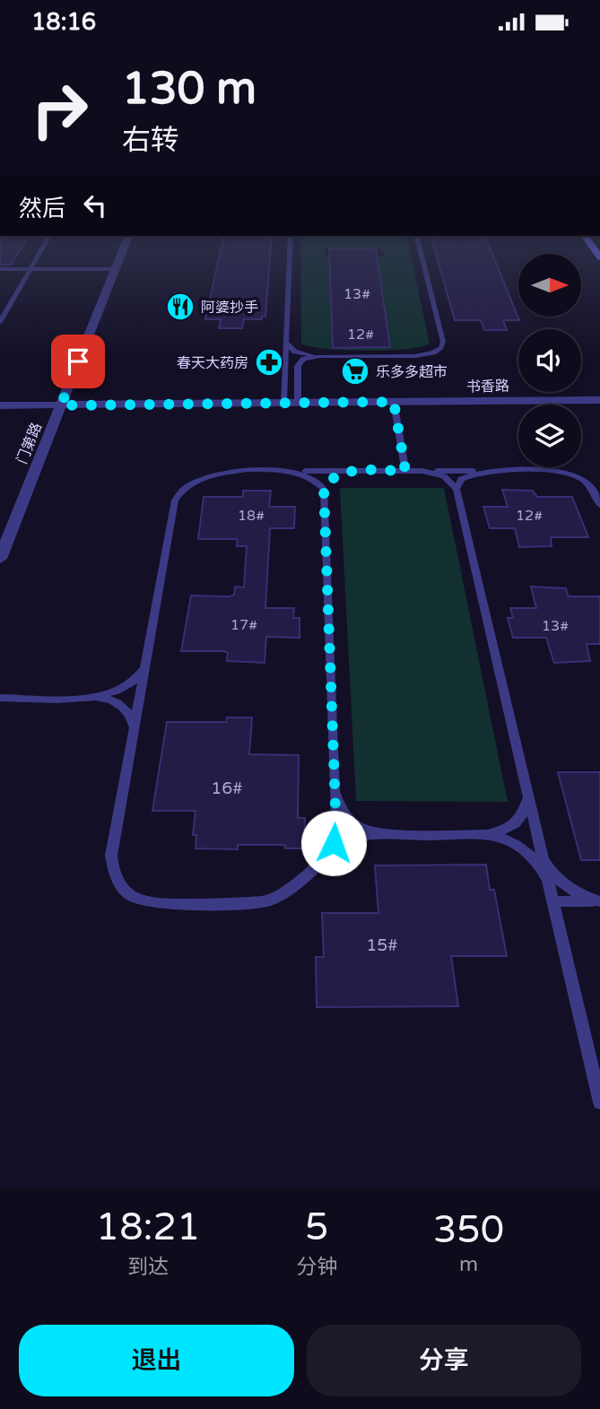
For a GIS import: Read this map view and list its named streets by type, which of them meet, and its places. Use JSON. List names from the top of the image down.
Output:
{
  "streets": {
    "street": ["书香路", "门第路"]
  },
  "crossings": [
    ["书香路", "门第路"]
  ],
  "places": {
    "restaurant": ["阿婆抄手"],
    "pharmacy": ["春天大药房"],
    "supermarket": ["乐多多超市"]
  },
  "house_numbers": [
    "13#",
    "12#",
    "18#",
    "12#",
    "17#",
    "13#",
    "16#",
    "15#"
  ],
  "north": "right",
  "page": {
    "status": "18:16",
    "turn": ["130 m", "右转"],
    "then": "然后",
    "eta": [
      "18:21",
      "到达",
      "5",
      "分钟",
      "350",
      "m"
    ],
    "buttons": ["退出", "分享"]
  }
}
